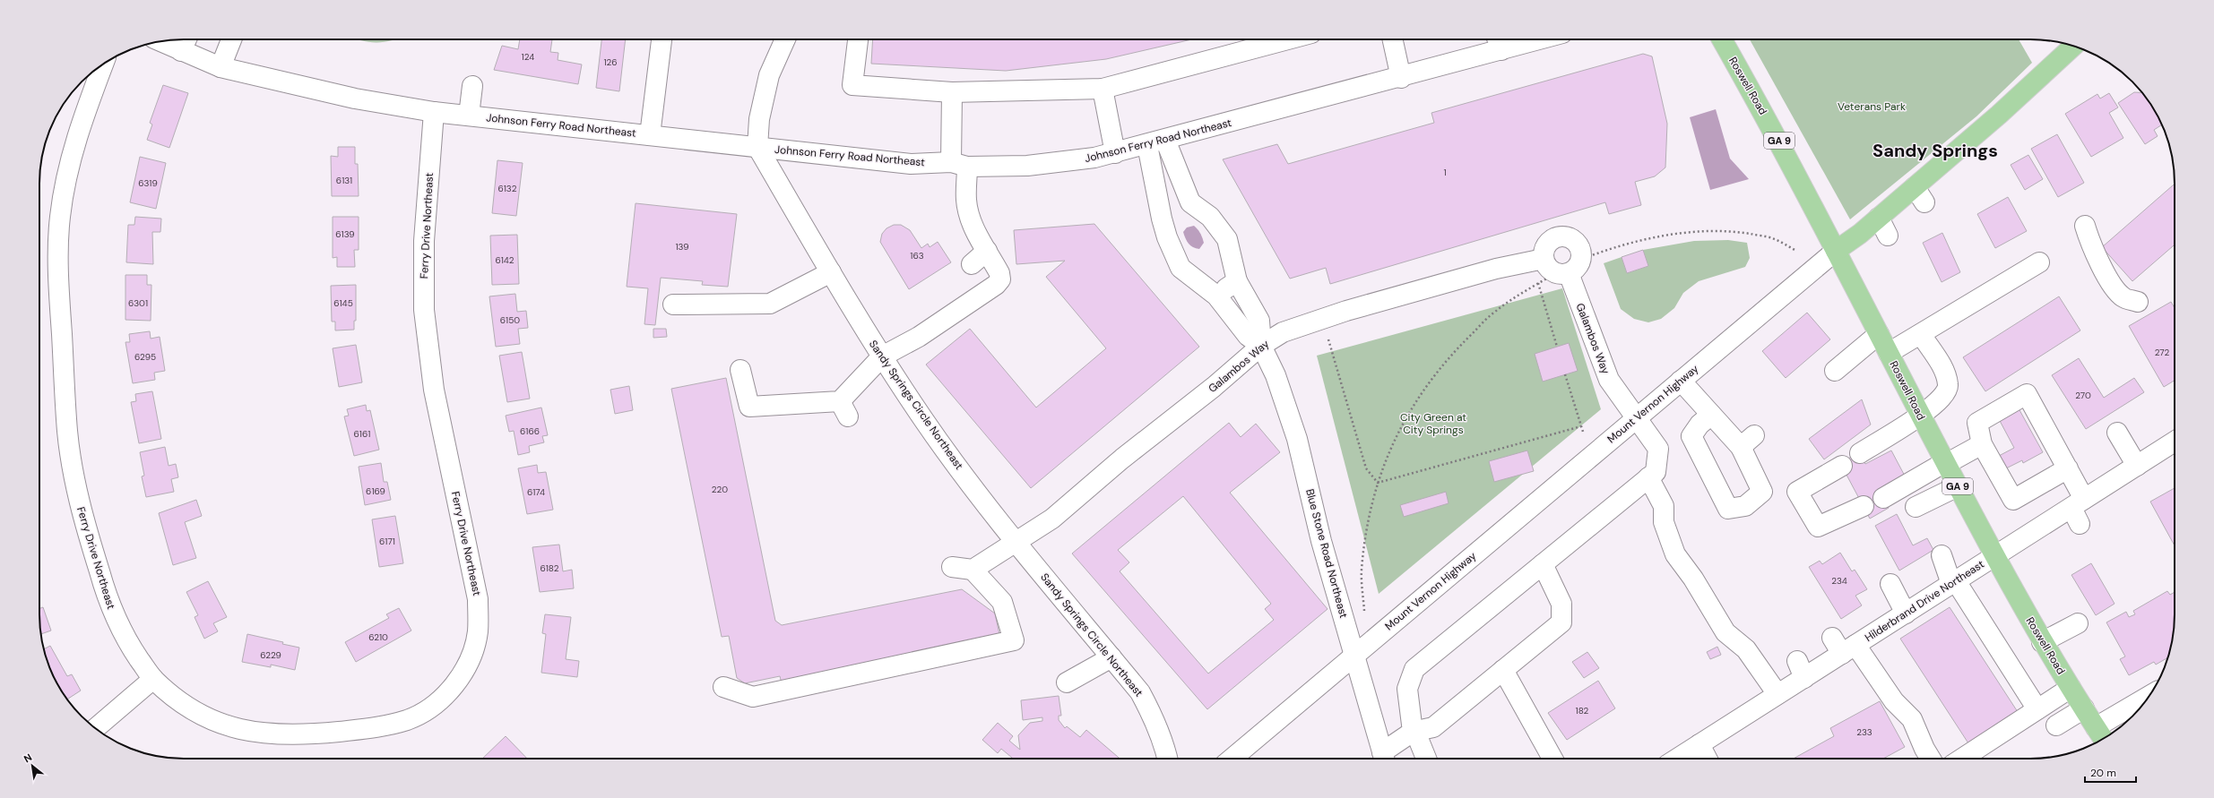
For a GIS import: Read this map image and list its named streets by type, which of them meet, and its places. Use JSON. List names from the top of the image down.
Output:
{
  "streets": {
    "main road": ["Roswell Road", "GA 9", "Mount Vernon Highway"],
    "street": [
      "Johnson Ferry Road Northeast",
      "Ferry Drive Northeast",
      "Galambos Way",
      "Sandy Springs Circle Northeast",
      "Blue Stone Road Northeast",
      "Hilderbrand Drive Northeast"
    ]
  },
  "crossings": [
    ["Roswell Road", "Mount Vernon Highway"],
    ["Roswell Road", "Hilderbrand Drive Northeast"],
    ["Johnson Ferry Road Northeast", "Ferry Drive Northeast"],
    ["Johnson Ferry Road Northeast", "Sandy Springs Circle Northeast"],
    ["Johnson Ferry Road Northeast", "Blue Stone Road Northeast"],
    ["Galambos Way", "Mount Vernon Highway"],
    ["Galambos Way", "Sandy Springs Circle Northeast"],
    ["Galambos Way", "Blue Stone Road Northeast"],
    ["Mount Vernon Highway", "Blue Stone Road Northeast"]
  ],
  "districts": ["Sandy Springs"],
  "parks": ["Veterans Park", "City Green at City Springs"],
  "house_numbers": [
    "124",
    "126",
    "1",
    "6131",
    "6319",
    "6132",
    "6139",
    "139",
    "163",
    "6142",
    "6301",
    "6145",
    "6150",
    "272",
    "6295",
    "270",
    "6166",
    "6161",
    "220",
    "6169",
    "6174",
    "6171",
    "6182",
    "234",
    "6210",
    "6229",
    "182",
    "233"
  ],
  "scale_bar": "20 m",
  "north": "top left"
}
